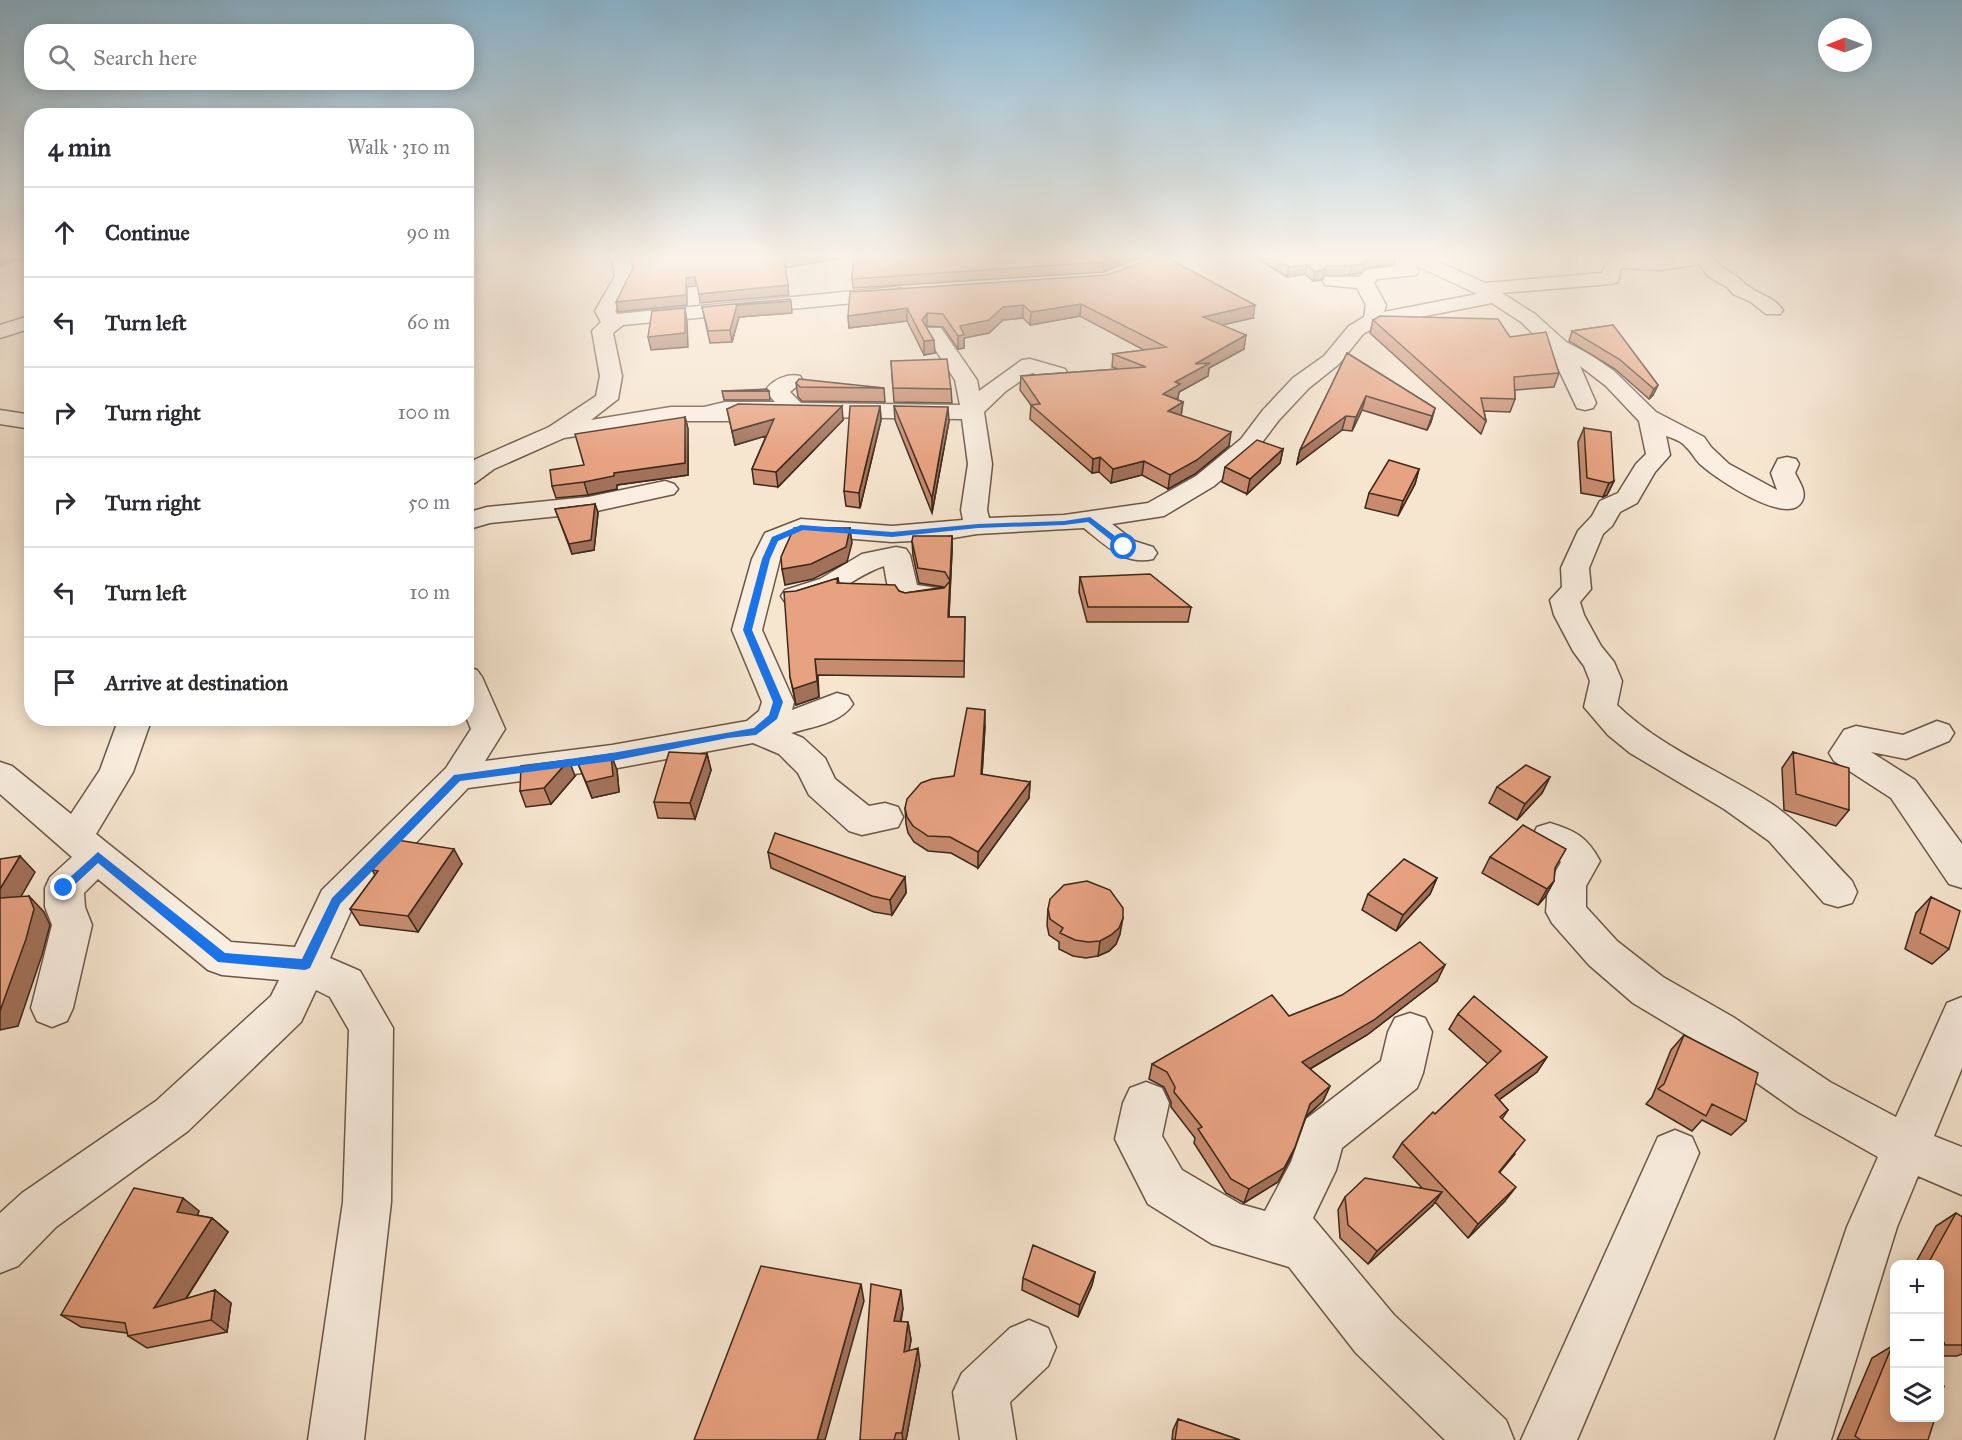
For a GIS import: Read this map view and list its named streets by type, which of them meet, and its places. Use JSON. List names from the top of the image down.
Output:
{
  "north": "left",
  "page": {
    "search": "Search here",
    "heading": ["4 min", "Walk · 310 m"],
    "list": [
      ["Continue", "90 m"],
      ["Turn left", "60 m"],
      ["Turn right", "100 m"],
      ["Turn right", "50 m"],
      ["Turn left", "10 m"],
      "Arrive at destination"
    ],
    "map_buttons": ["+", "−"]
  }
}
